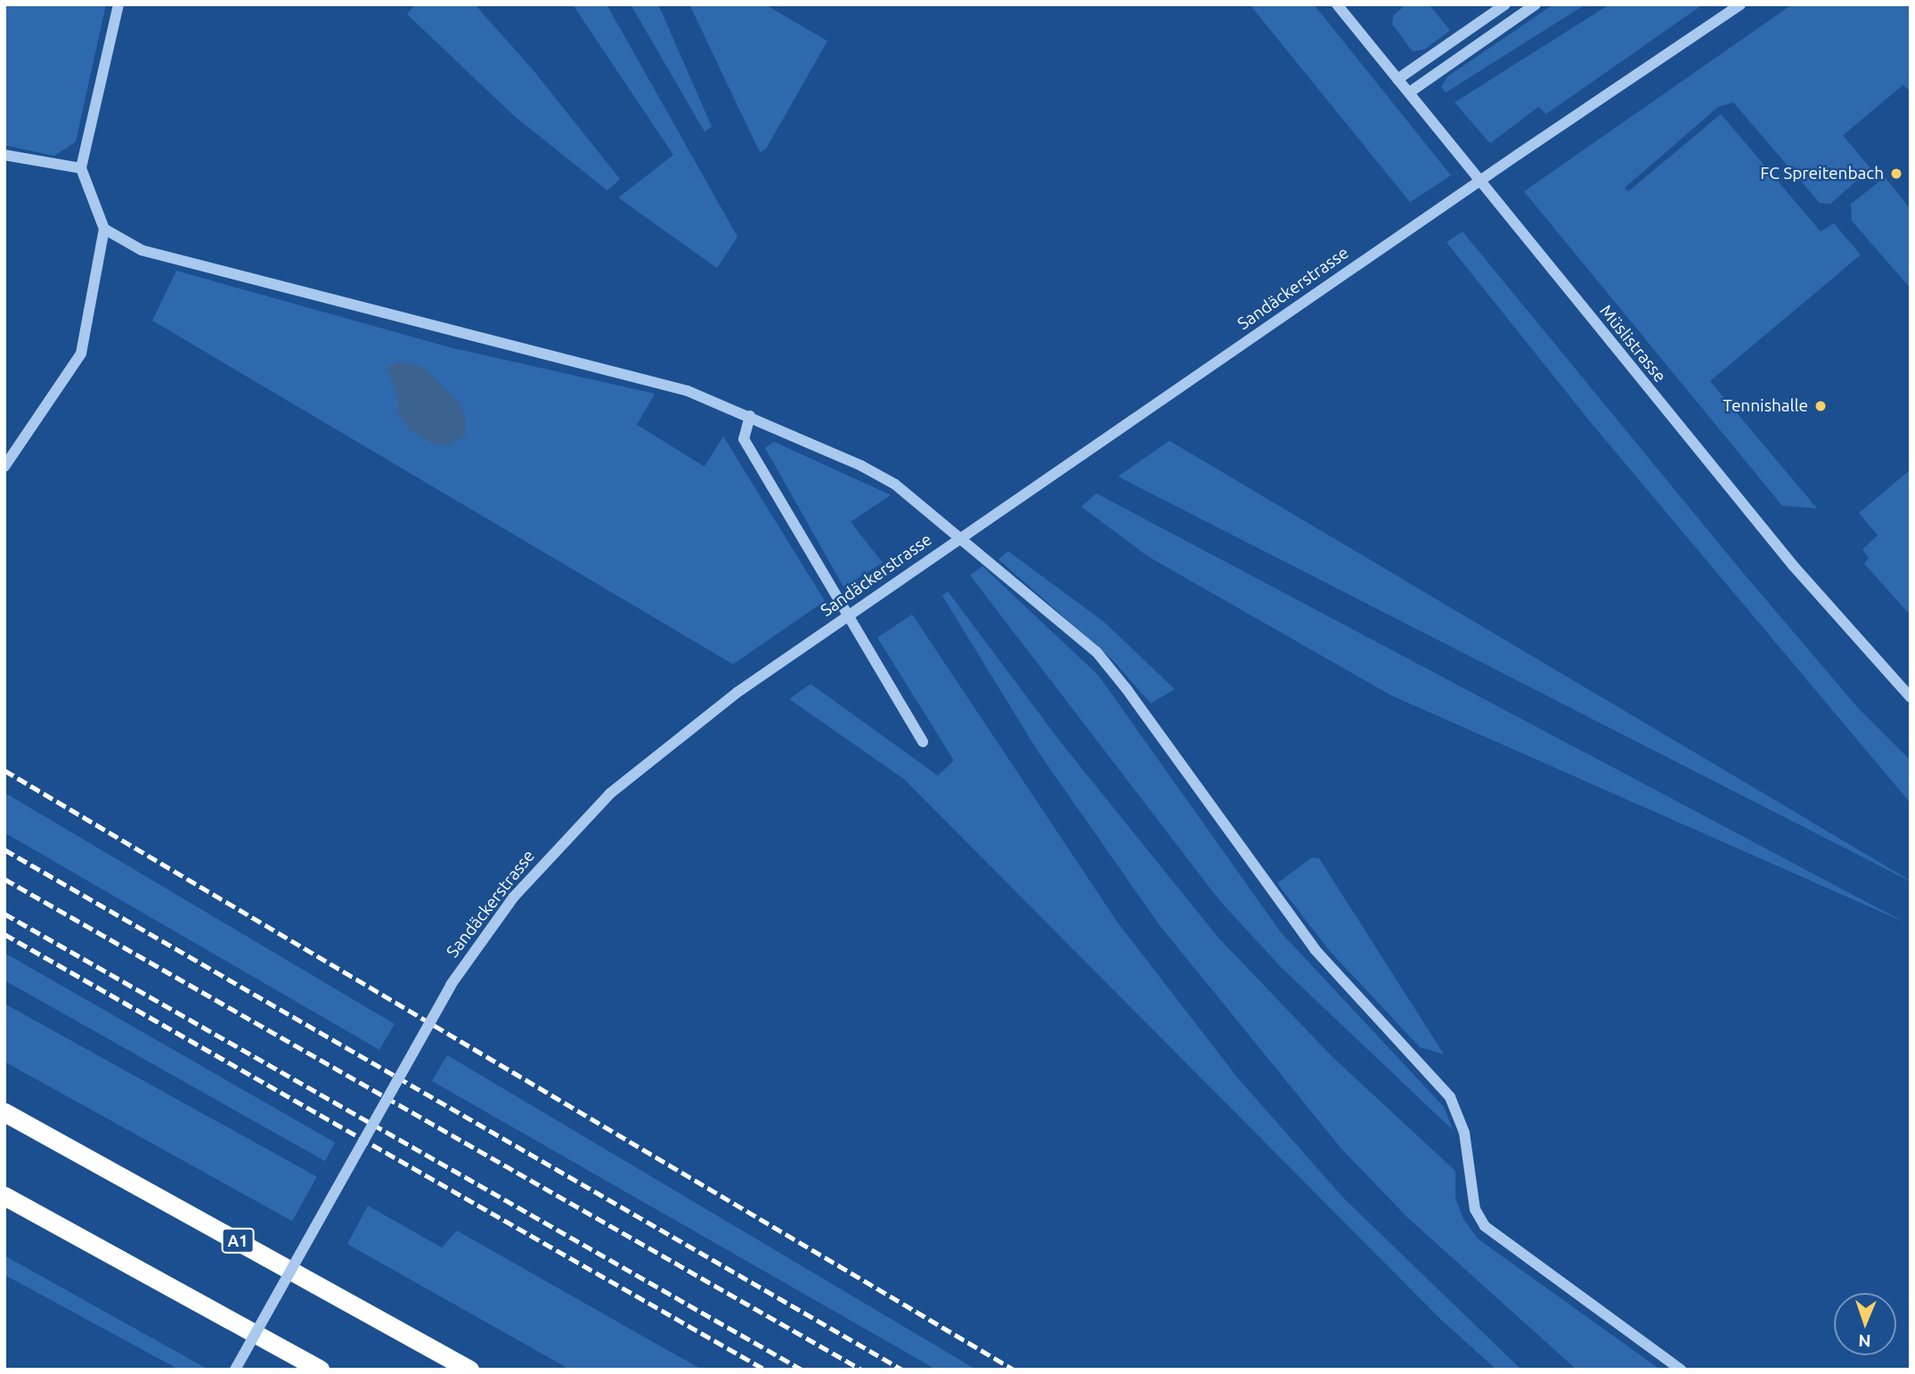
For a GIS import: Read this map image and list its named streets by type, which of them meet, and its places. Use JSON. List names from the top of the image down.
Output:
{
  "streets": {
    "highway": ["A1"],
    "street": ["Sandäckerstrasse", "Müslistrasse"]
  },
  "places": ["FC Spreitenbach", "Tennishalle"],
  "north": "bottom"
}
